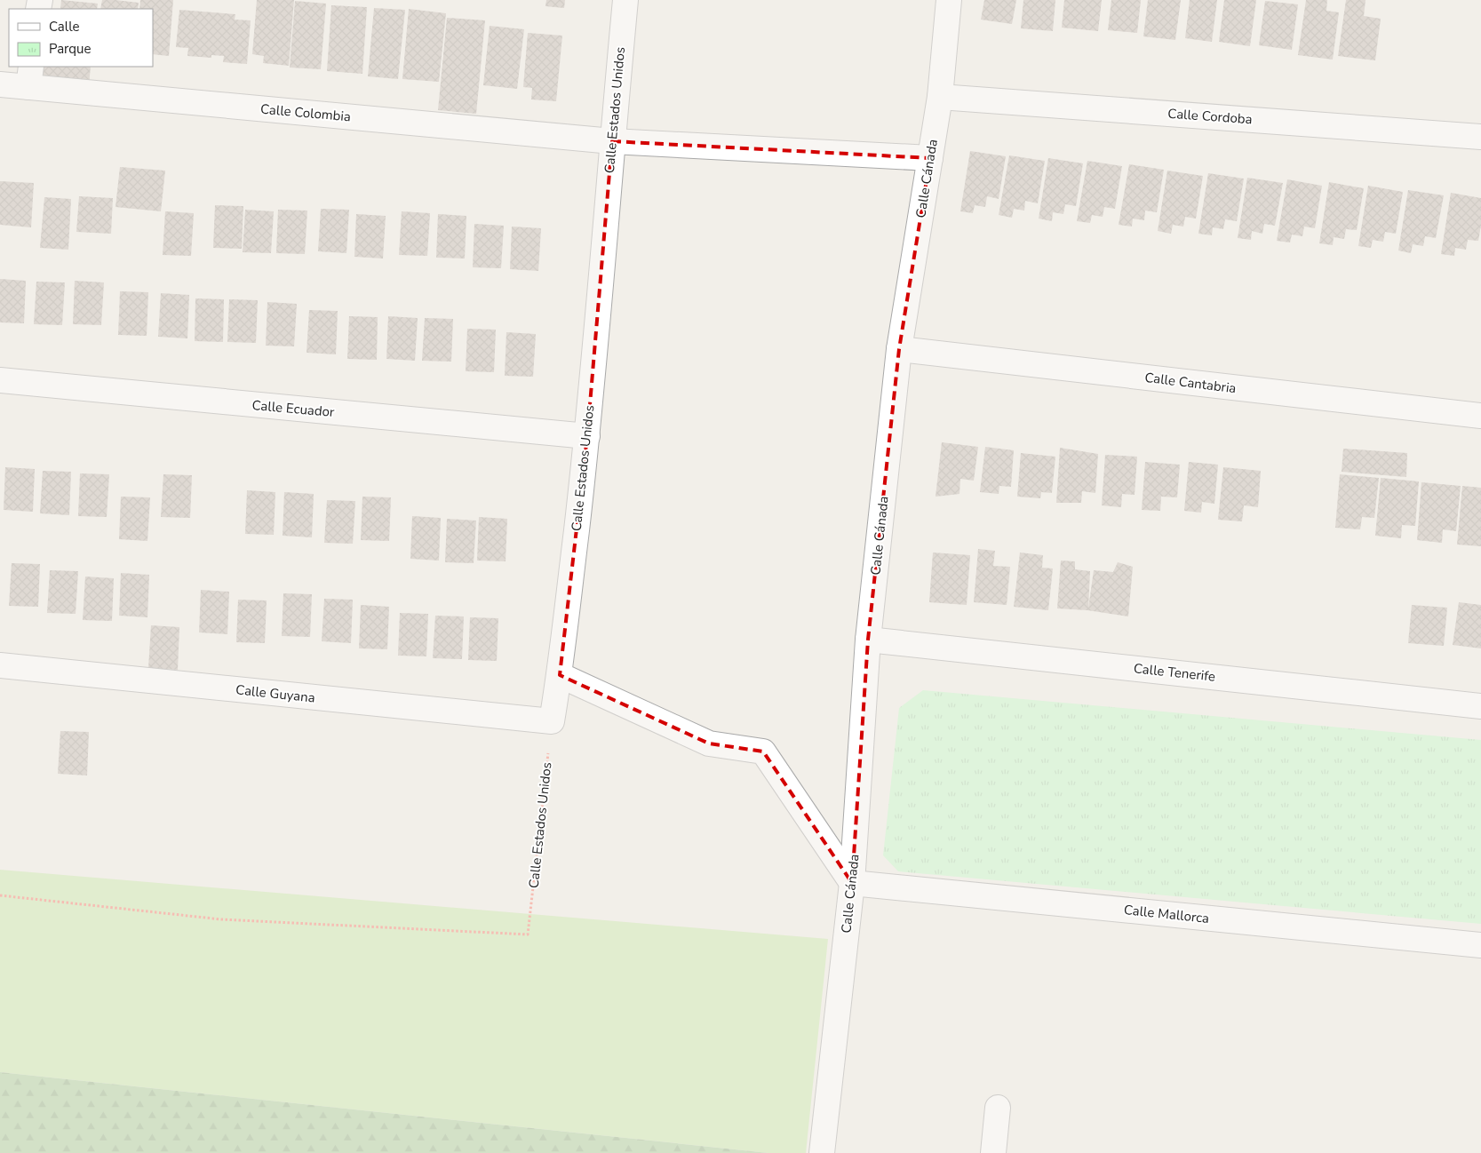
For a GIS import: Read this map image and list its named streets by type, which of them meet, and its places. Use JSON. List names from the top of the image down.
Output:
{
  "streets": {
    "street": [
      "Calle Estados Unidos",
      "Calle Colombia",
      "Calle Cordoba",
      "Calle Cánada",
      "Calle Cantabria",
      "Calle Ecuador",
      "Calle Tenerife",
      "Calle Guyana",
      "Calle Mallorca"
    ]
  },
  "crossings": [
    ["Calle Estados Unidos", "Calle Colombia"],
    ["Calle Estados Unidos", "Calle Ecuador"],
    ["Calle Estados Unidos", "Calle Guyana"],
    ["Calle Colombia", "Calle Cánada"],
    ["Calle Cordoba", "Calle Cánada"],
    ["Calle Cánada", "Calle Cantabria"],
    ["Calle Cánada", "Calle Tenerife"],
    ["Calle Cánada", "Calle Mallorca"]
  ],
  "legend": ["Calle", "Parque"]
}
